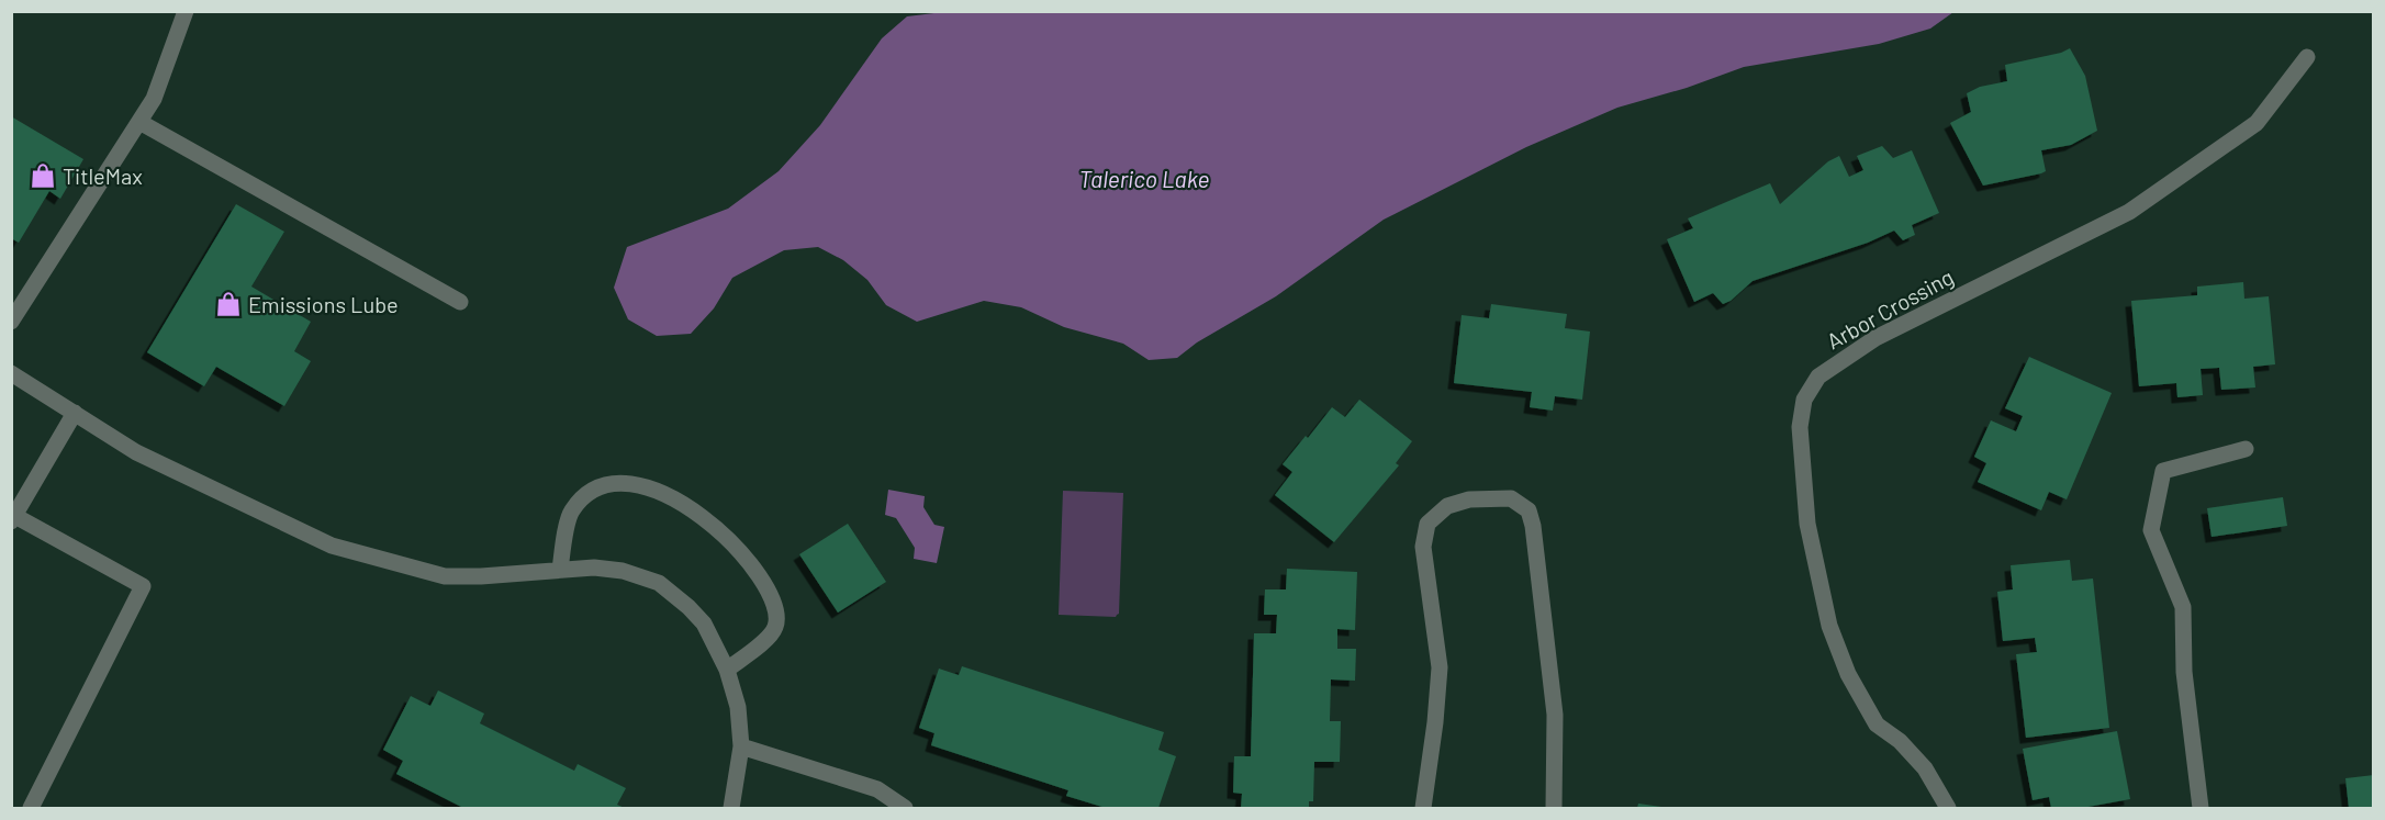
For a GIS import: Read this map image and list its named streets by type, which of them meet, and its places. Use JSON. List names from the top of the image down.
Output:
{
  "streets": {
    "street": ["Arbor Crossing"]
  },
  "water": ["Talerico Lake"],
  "places": {
    "shop": ["TitleMax", "Emissions Lube"]
  }
}
